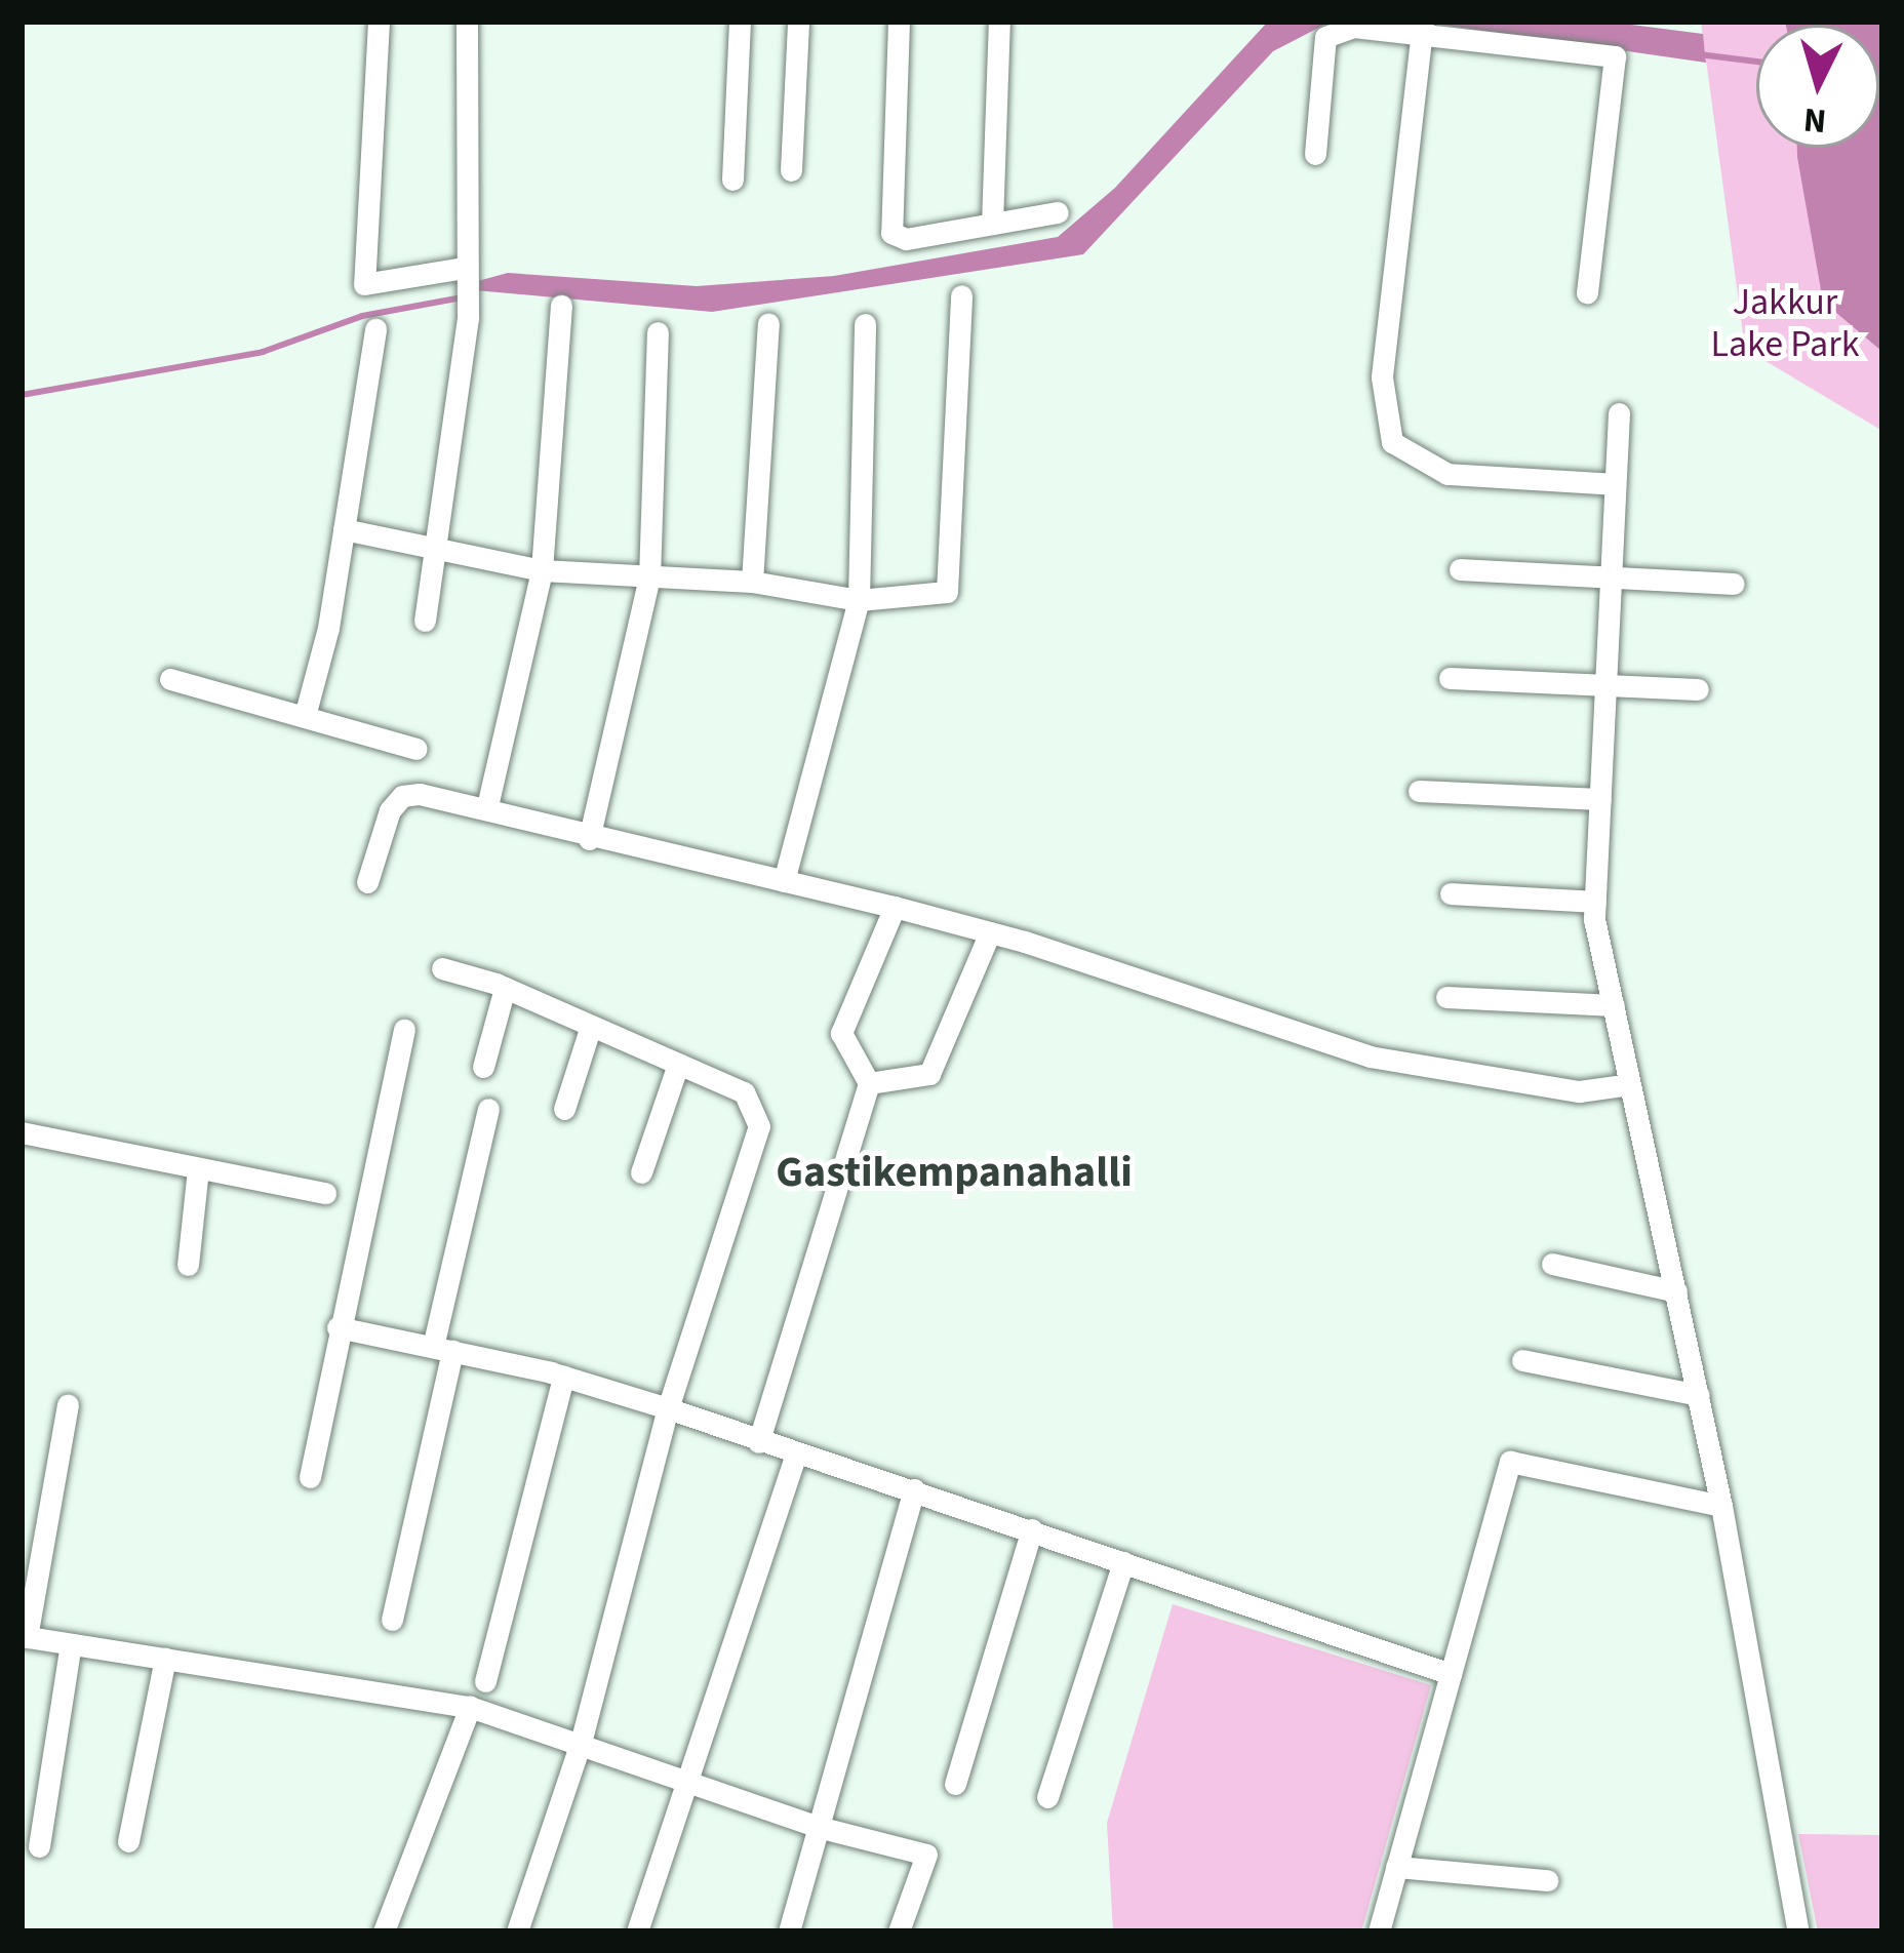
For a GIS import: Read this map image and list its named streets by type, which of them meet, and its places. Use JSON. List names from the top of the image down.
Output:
{
  "districts": ["Gastikempanahalli"],
  "parks": ["Jakkur Lake Park"],
  "north": "bottom"
}
